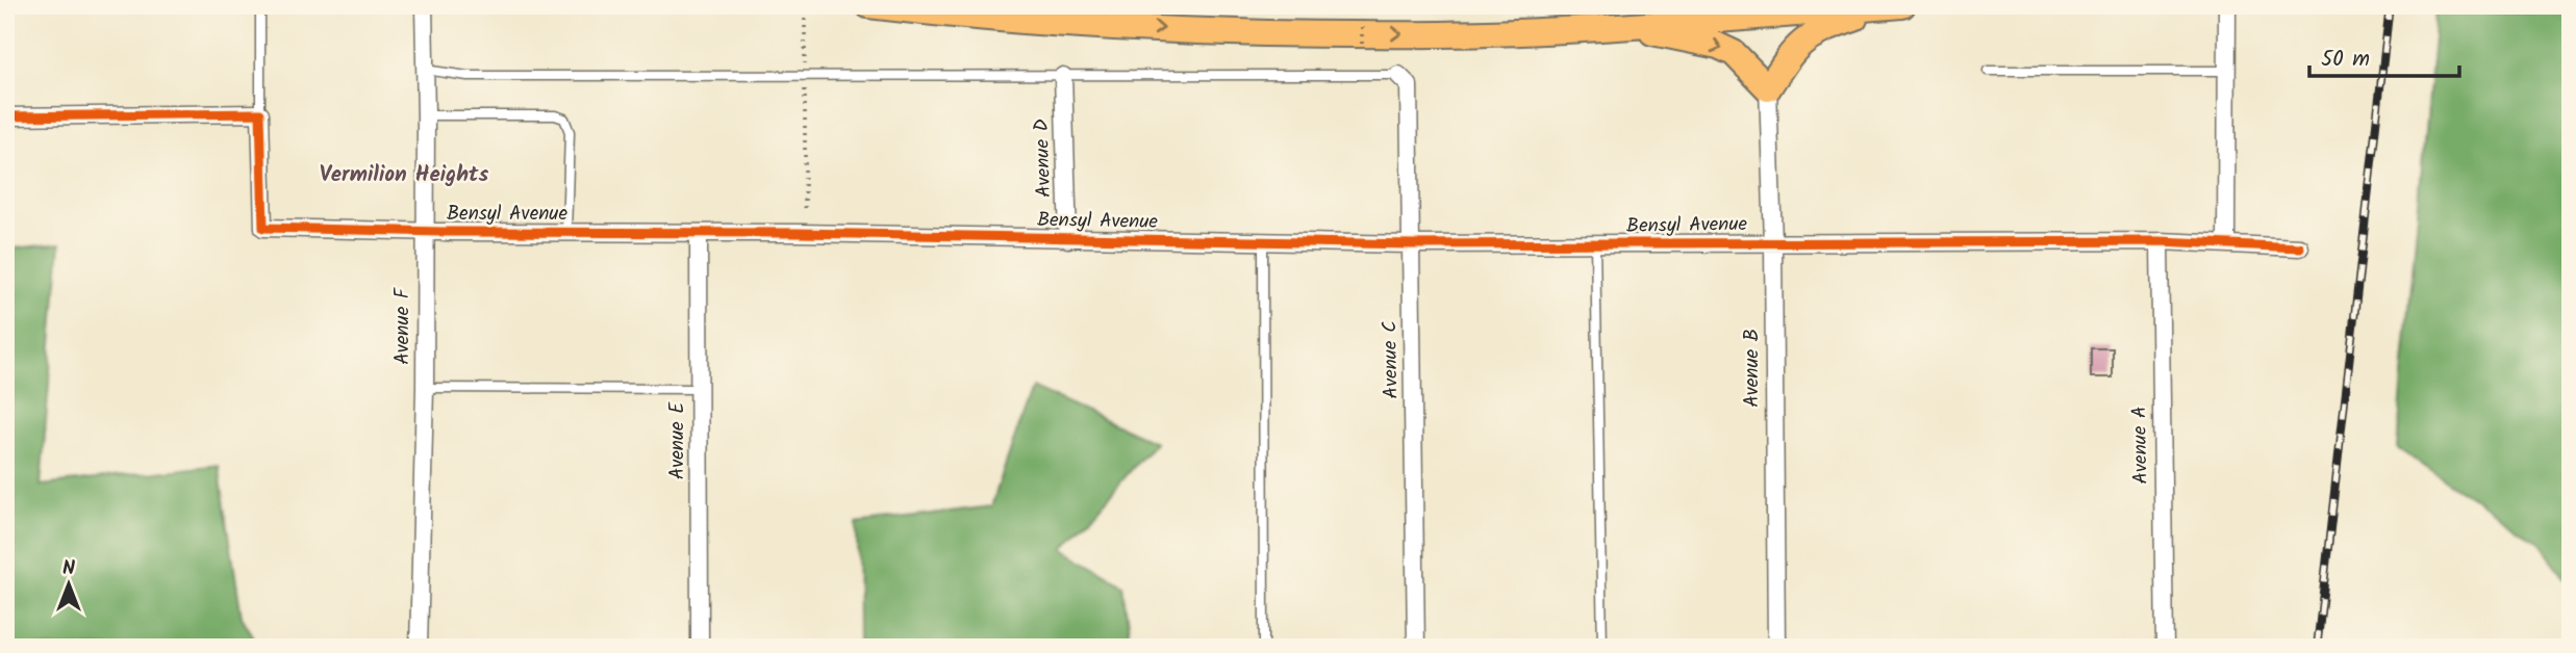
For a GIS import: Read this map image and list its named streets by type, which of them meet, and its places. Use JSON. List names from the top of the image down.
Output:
{
  "streets": {
    "street": [
      "Avenue D",
      "Bensyl Avenue",
      "Avenue F",
      "Avenue C",
      "Avenue B",
      "Avenue E",
      "Avenue A"
    ]
  },
  "crossings": [
    ["Avenue D", "Bensyl Avenue"],
    ["Bensyl Avenue", "Avenue F"],
    ["Bensyl Avenue", "Avenue C"],
    ["Bensyl Avenue", "Avenue B"],
    ["Bensyl Avenue", "Avenue E"],
    ["Bensyl Avenue", "Avenue A"]
  ],
  "districts": ["Vermilion Heights"],
  "scale_bar": "50 m",
  "north": "top"
}
